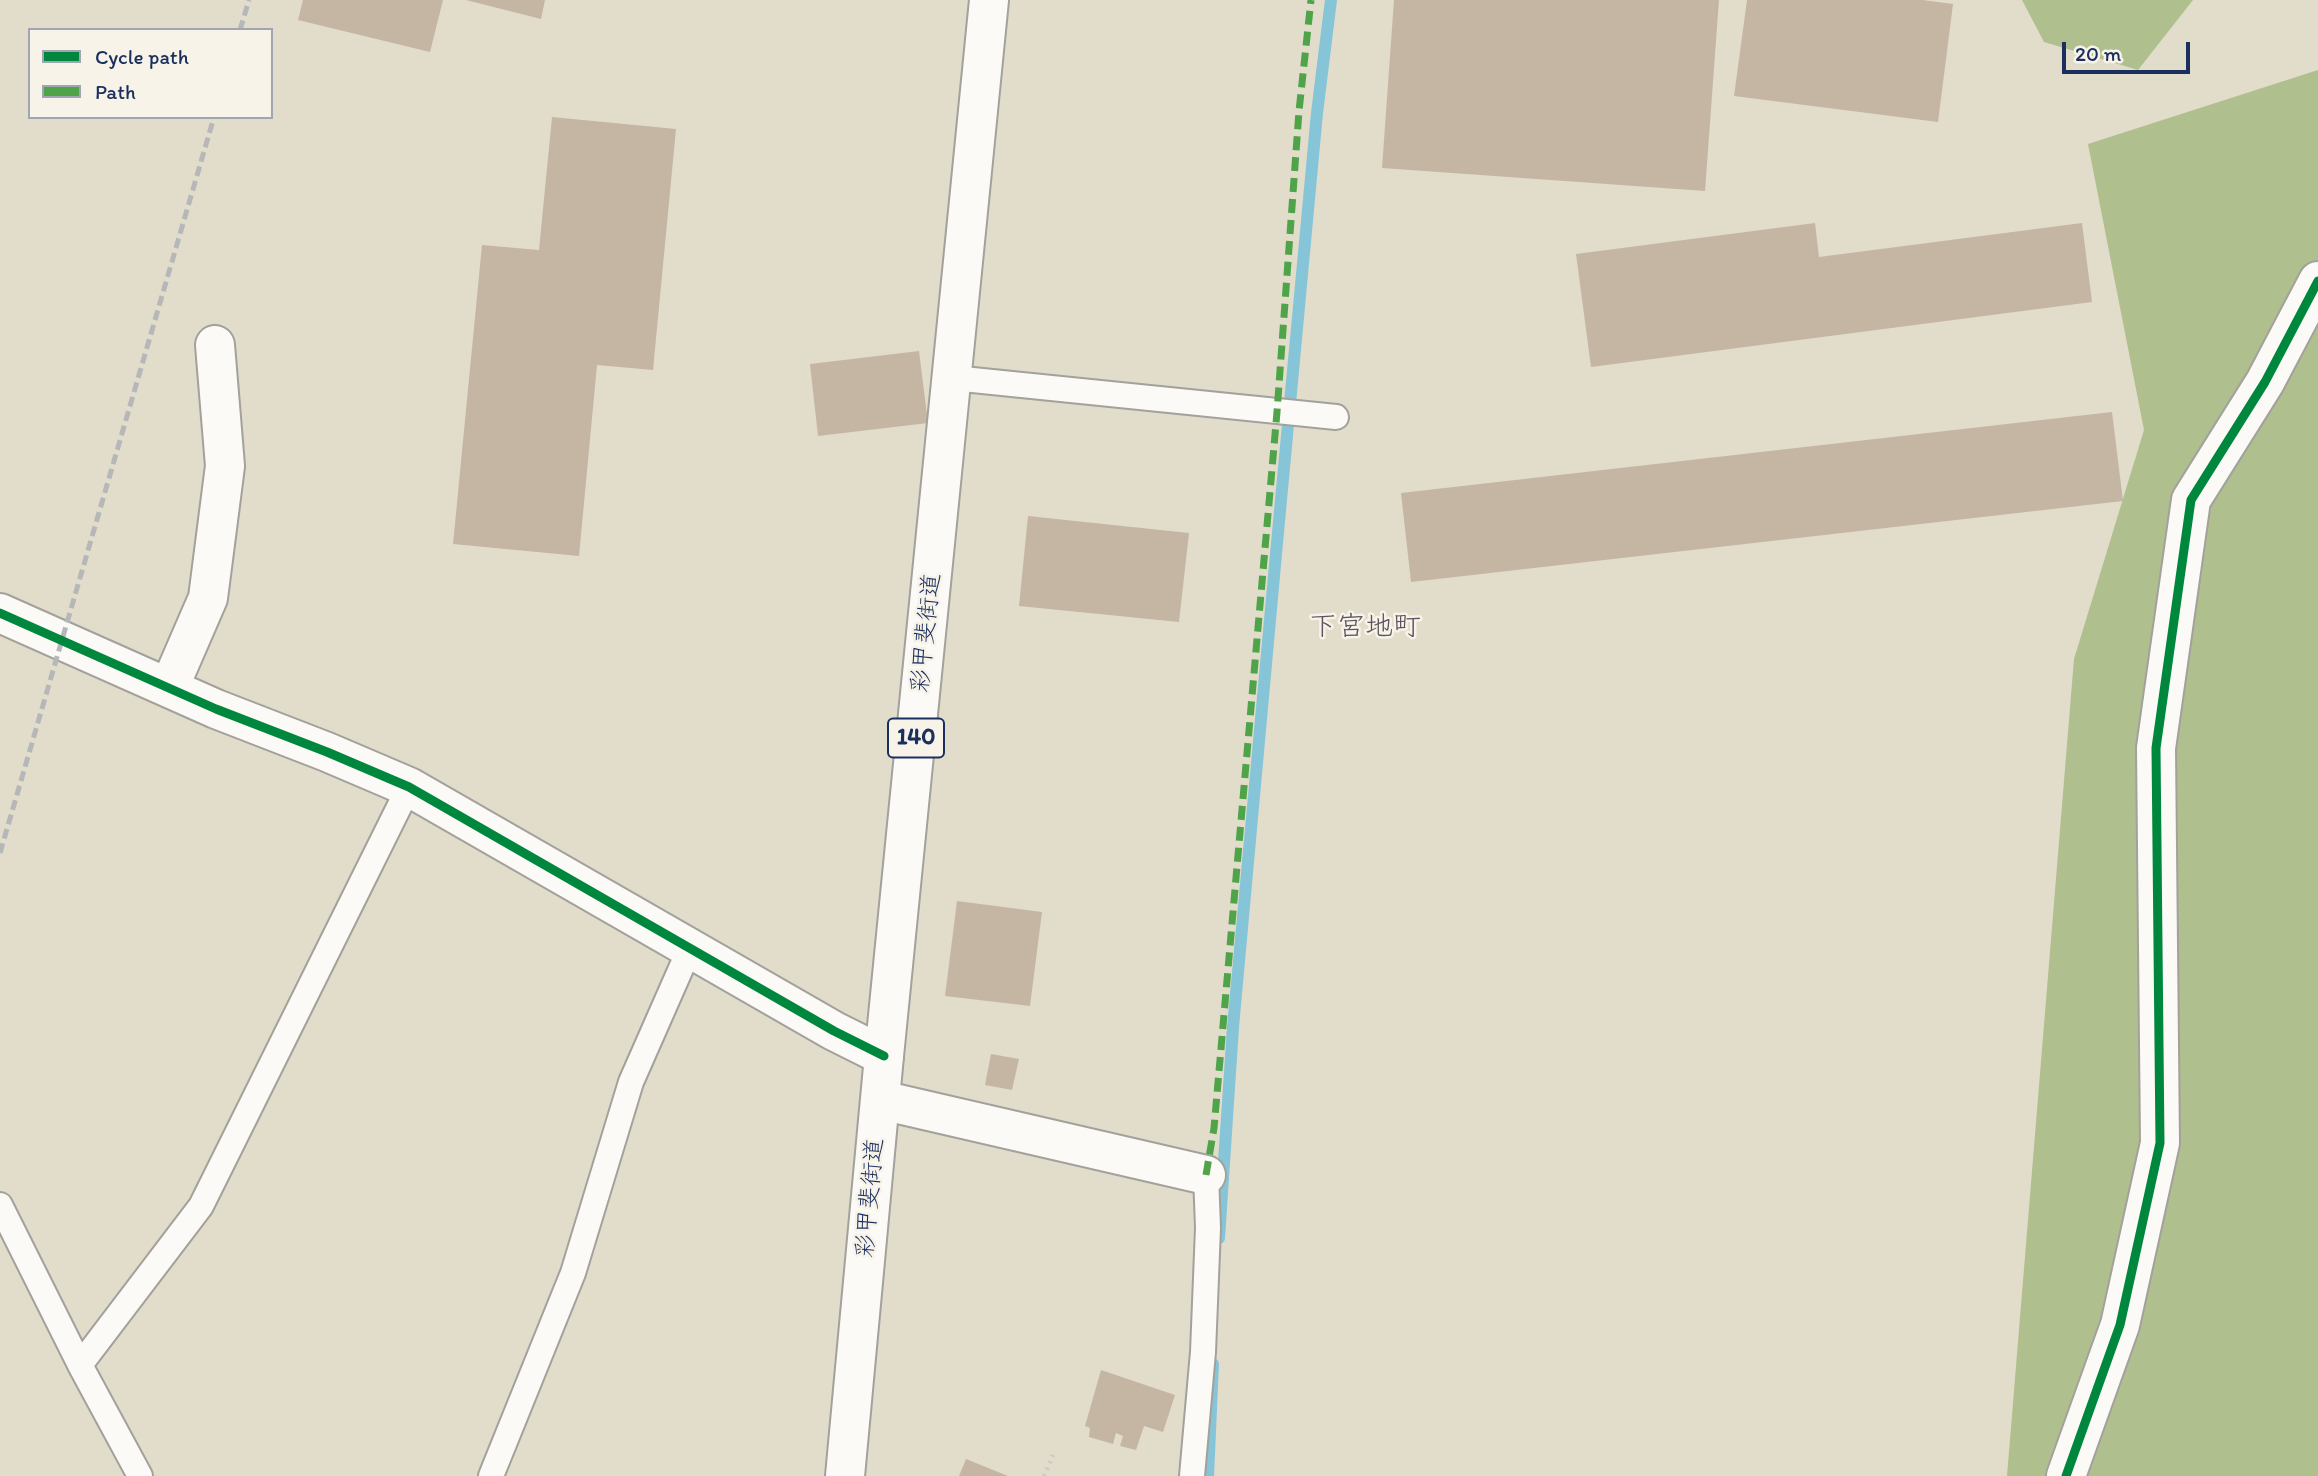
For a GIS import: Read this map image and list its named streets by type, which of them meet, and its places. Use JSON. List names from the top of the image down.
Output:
{
  "streets": {
    "main road": ["彩甲斐街道", "140"]
  },
  "districts": ["下宮地町"],
  "legend": ["Cycle path", "Path"],
  "scale_bar": "20 m"
}
